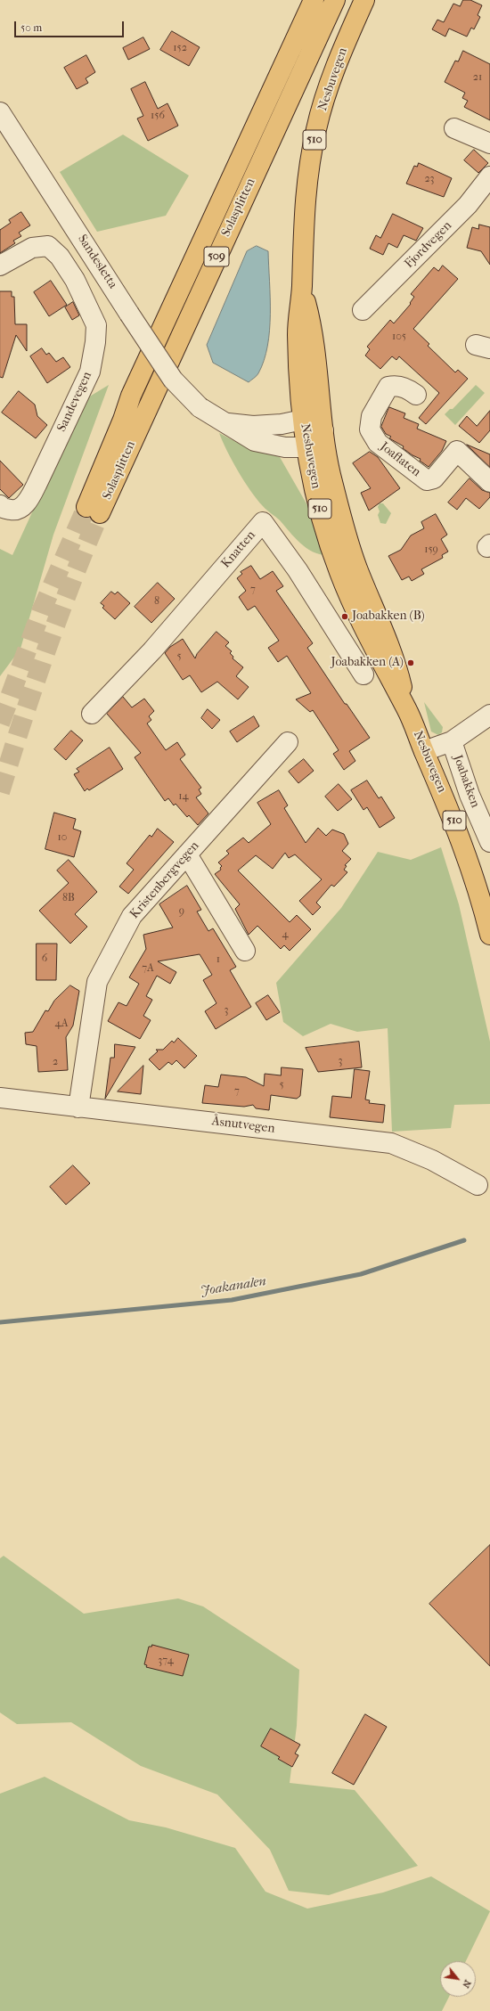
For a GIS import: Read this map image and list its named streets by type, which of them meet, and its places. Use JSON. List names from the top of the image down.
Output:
{
  "streets": {
    "main road": [
      "Nesbuvegen",
      "510",
      "Solasplitten",
      "509"
    ],
    "street": [
      "Fjordvegen",
      "Sandesletta",
      "Sandevegen",
      "Joaflaten",
      "Knatten",
      "Joabakken",
      "Kristenbergvegen",
      "Åsnutvegen"
    ]
  },
  "crossings": [
    ["Nesbuvegen", "Sandesletta"],
    ["Nesbuvegen", "Knatten"],
    ["Kristenbergvegen", "Åsnutvegen"]
  ],
  "water": ["Joakanalen"],
  "places": ["Joabakken (B)", "Joabakken (A)"],
  "house_numbers": [
    "152",
    "21",
    "156",
    "23",
    "105",
    "159",
    "7",
    "8",
    "5",
    "14",
    "10",
    "8B",
    "9",
    "4",
    "6",
    "1",
    "7A",
    "3",
    "4A",
    "3",
    "2",
    "5",
    "7",
    "374"
  ],
  "scale_bar": "50 m",
  "north": "bottom right"
}
